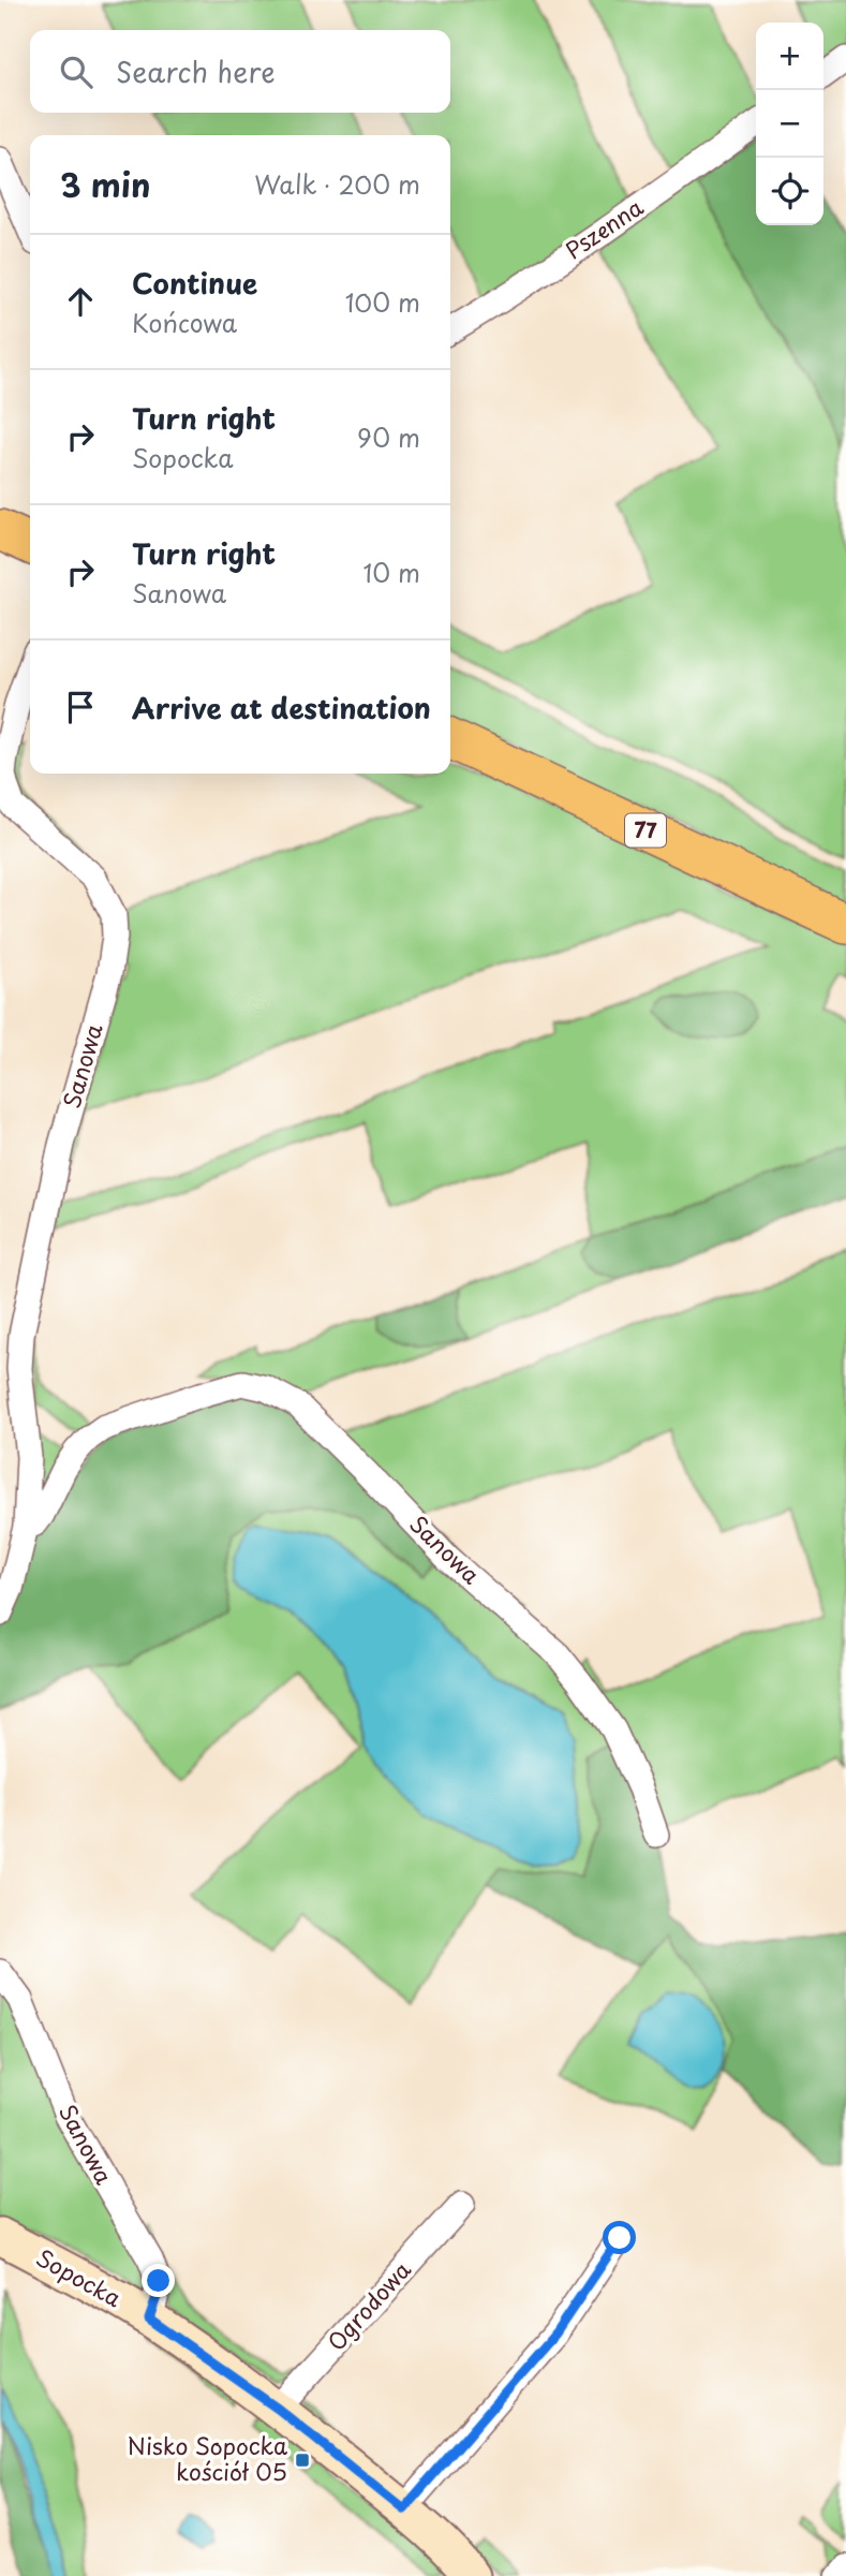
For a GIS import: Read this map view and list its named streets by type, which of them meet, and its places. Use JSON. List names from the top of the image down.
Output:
{
  "streets": {
    "main road": ["77"],
    "street": [
      "Pszenna",
      "Sanowa",
      "Sopocka",
      "Ogrodowa"
    ]
  },
  "crossings": [
    ["Sanowa", "Sopocka"],
    ["Sopocka", "Ogrodowa"]
  ],
  "places": {
    "transit": ["Nisko Sopocka kościół 05"]
  },
  "page": {
    "map_buttons": ["+", "−"],
    "search": "Search here",
    "heading": ["3 min", "Walk · 200 m"],
    "list": [
      ["Continue", "Końcowa", "100 m"],
      ["Turn right", "Sopocka", "90 m"],
      ["Turn right", "Sanowa", "10 m"],
      "Arrive at destination"
    ]
  }
}
